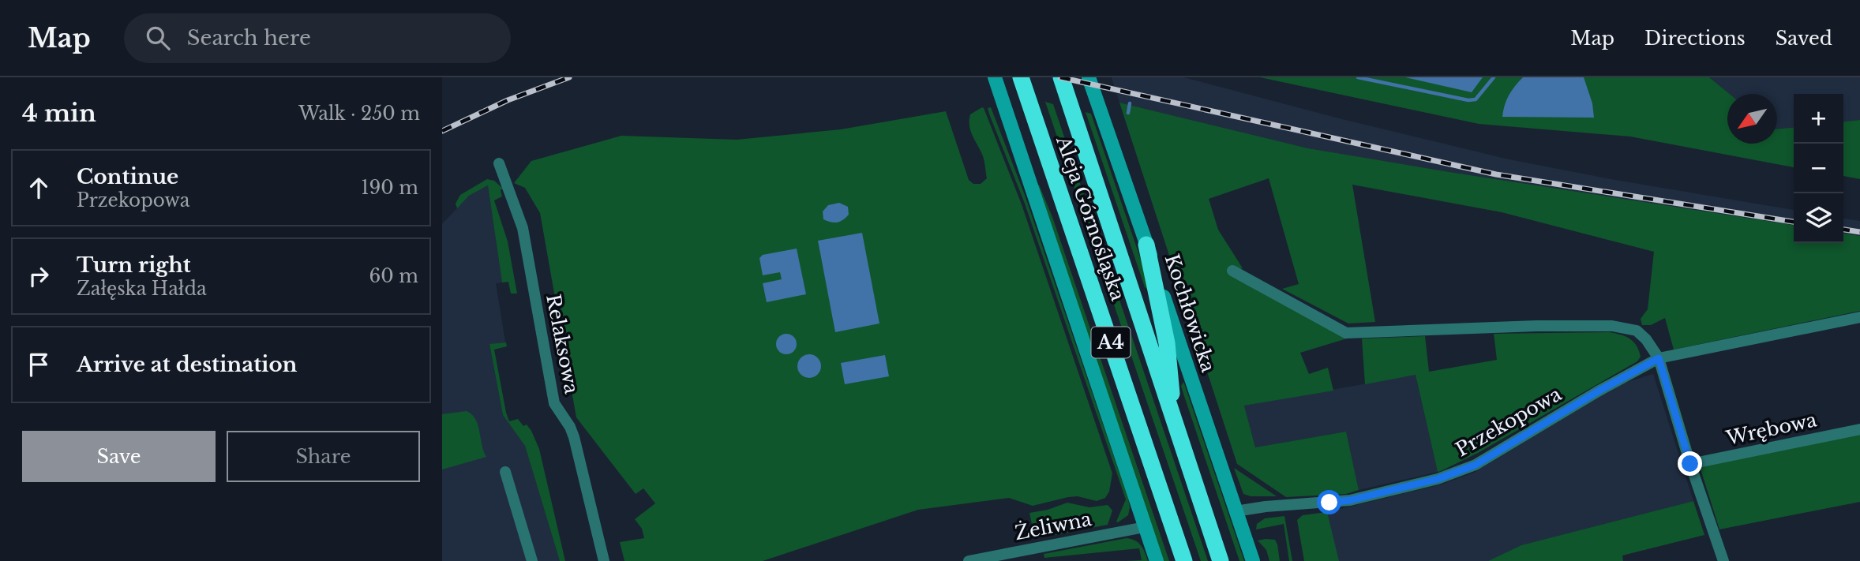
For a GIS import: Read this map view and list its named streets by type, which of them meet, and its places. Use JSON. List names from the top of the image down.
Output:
{
  "streets": {
    "highway": ["Aleja Górnośląska", "A4"],
    "main road": ["Kochłowicka"],
    "street": [
      "Relaksowa",
      "Przekopowa",
      "Wrębowa",
      "Żeliwna"
    ]
  },
  "crossings": [
    ["Kochłowicka", "Przekopowa"]
  ],
  "north": "bottom left",
  "page": {
    "header": "Map",
    "search": "Search here",
    "nav": ["Map", "Directions", "Saved"],
    "heading": ["4 min", "Walk · 250 m"],
    "map_buttons": ["+", "−"],
    "list": [
      ["Continue", "Przekopowa", "190 m"],
      ["Turn right", "Załęska Hałda", "60 m"],
      "Arrive at destination"
    ],
    "buttons": ["Save", "Share"]
  }
}
